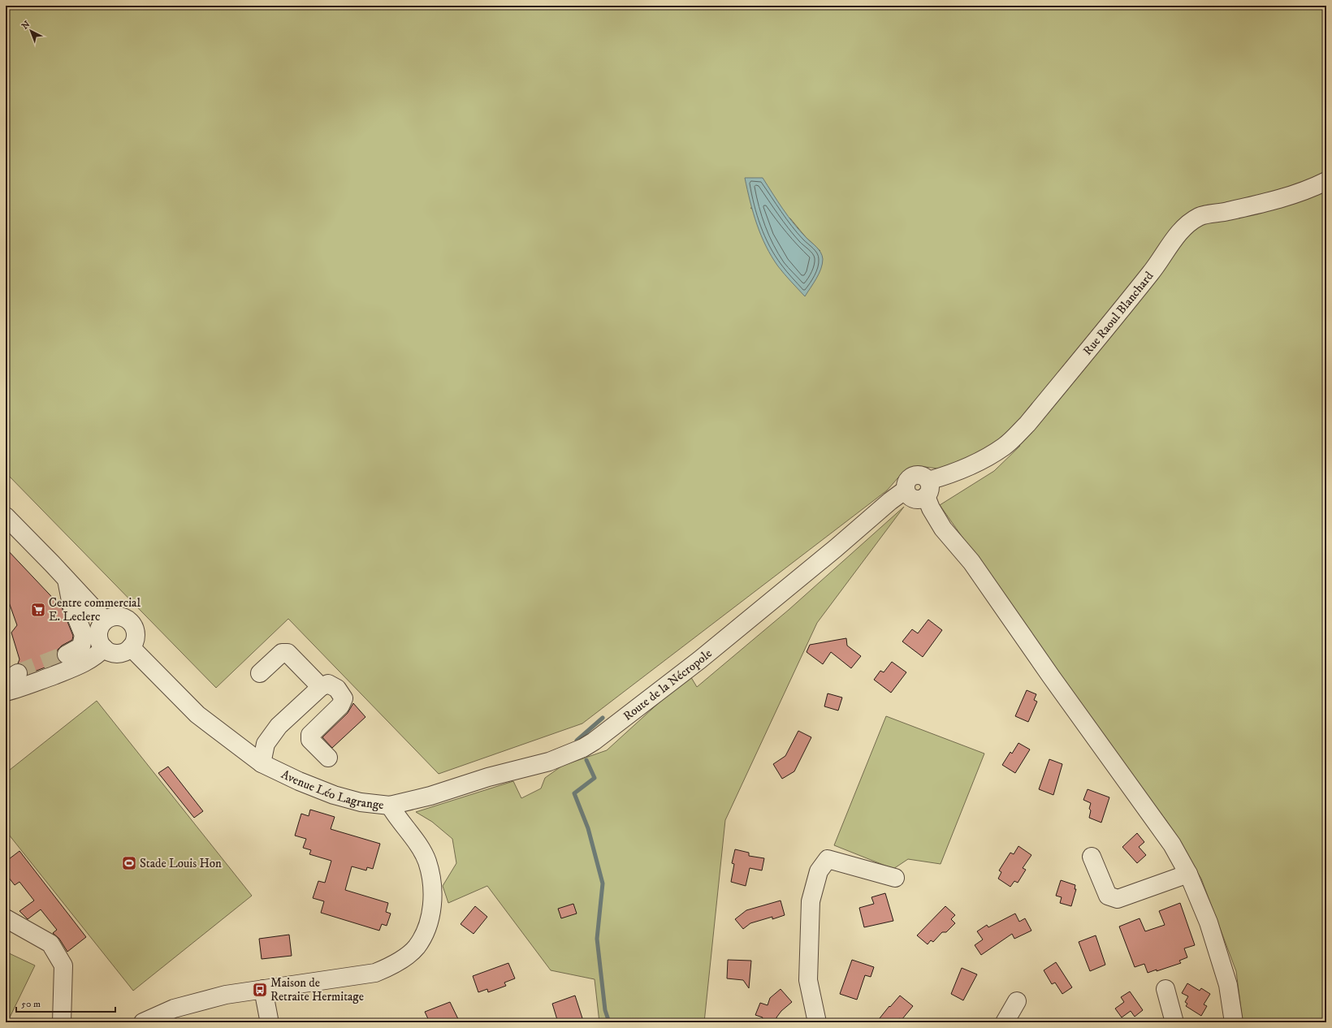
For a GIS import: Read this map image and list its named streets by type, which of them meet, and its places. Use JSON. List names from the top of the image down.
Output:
{
  "streets": {
    "street": ["Rue Raoul Blanchard", "Route de la Nécropole", "Avenue Léo Lagrange"]
  },
  "crossings": [
    ["Rue Raoul Blanchard", "Route de la Nécropole"],
    ["Route de la Nécropole", "Avenue Léo Lagrange"]
  ],
  "places": {
    "supermarket": ["Centre commercial E. Leclerc"],
    "sports": ["Stade Louis Hon"],
    "bus stop": ["Maison de Retraite Hermitage"]
  },
  "scale_bar": "50 m",
  "north": "top left"
}
